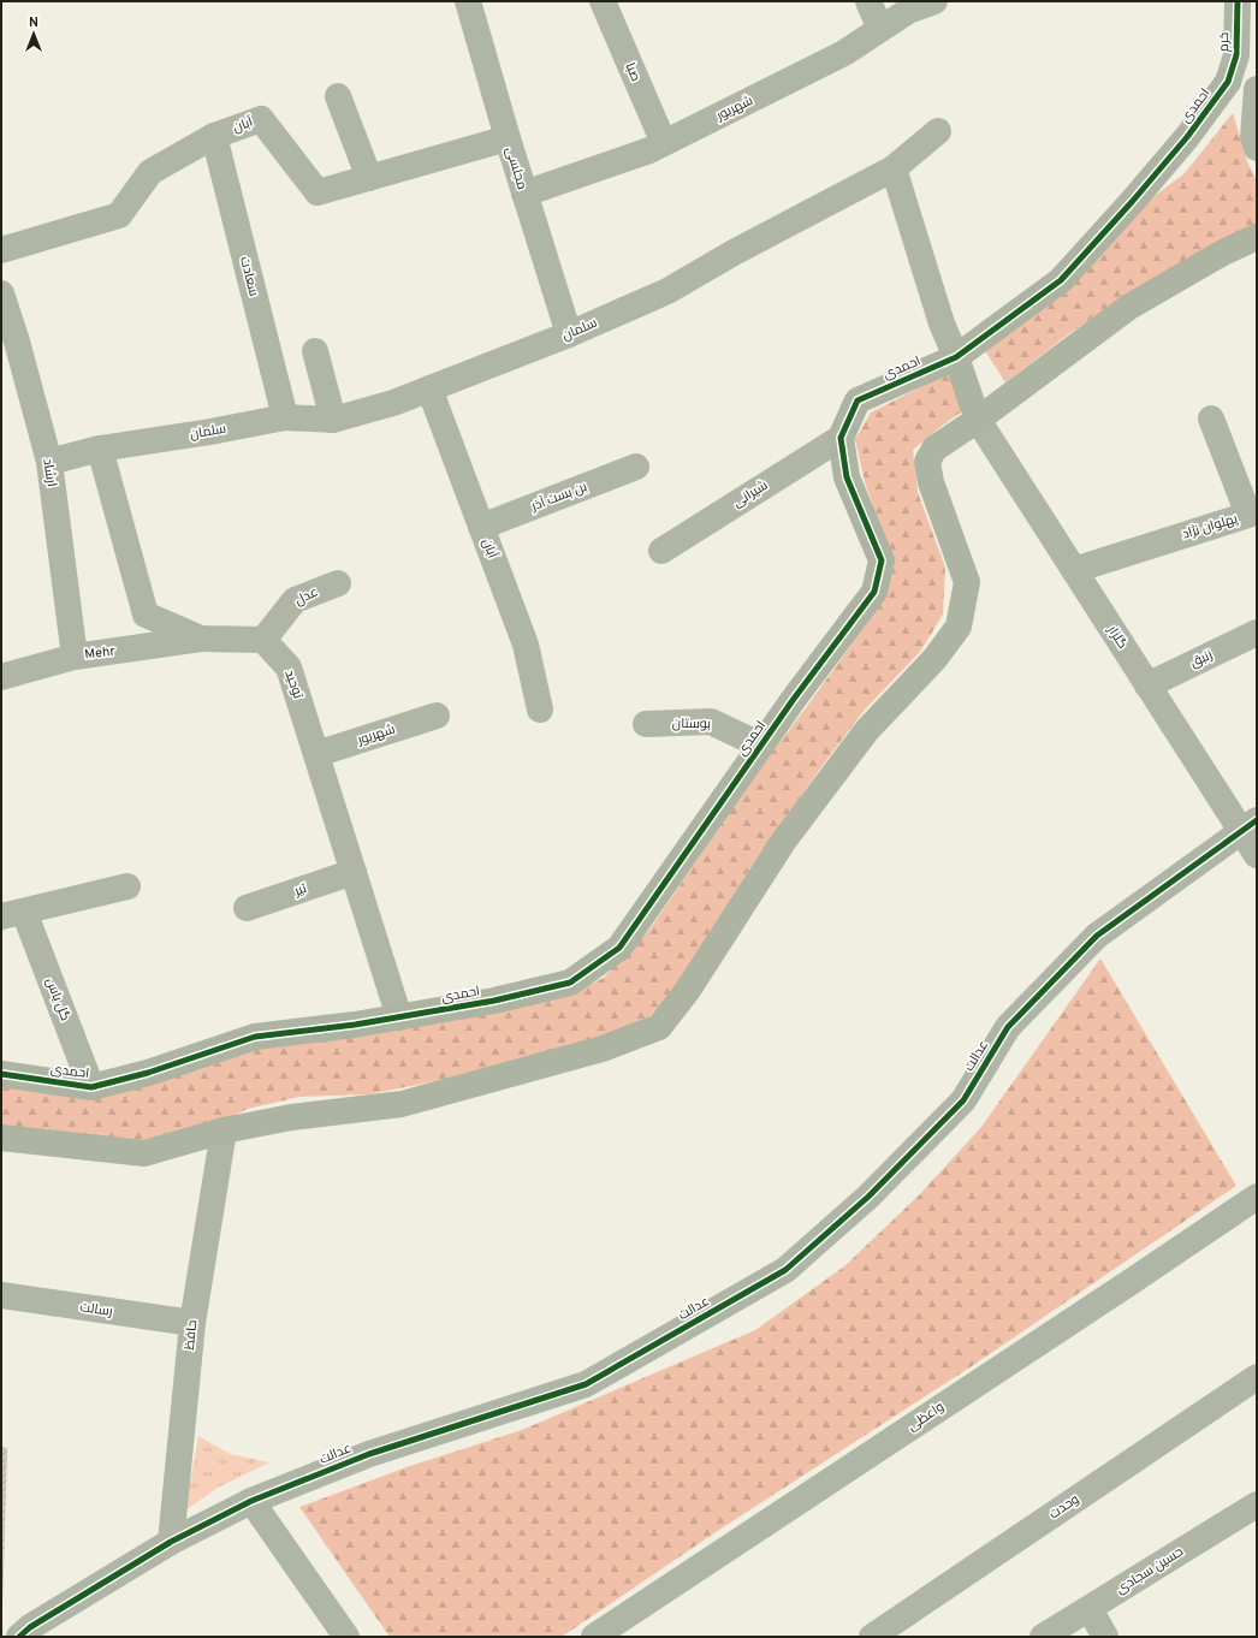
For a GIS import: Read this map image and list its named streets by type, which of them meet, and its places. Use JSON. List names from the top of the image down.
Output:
{
  "streets": {
    "street": [
      "خرم",
      "صبا",
      "احمدی",
      "شهریور",
      "آبان",
      "مجلسی",
      "سعادت",
      "سلمان",
      "ارشاد",
      "شیرانی",
      "بن بست آذر",
      "پهلوان نژاد",
      "عدل",
      "گلزار",
      "Mehr",
      "زنبق",
      "توحید",
      "بوستان",
      "تیر",
      "گل یاس",
      "عدالت",
      "رسالت",
      "حافظ",
      "واعظی",
      "وحدت",
      "حسین سجادی"
    ]
  },
  "crossings": [
    ["خرم", "احمدی"],
    ["صبا", "شهریور"],
    ["احمدی", "شیرانی"],
    ["احمدی", "توحید"],
    ["احمدی", "بوستان"],
    ["احمدی", "گل یاس"],
    ["شهریور", "مجلسی"],
    ["شهریور", "توحید"],
    ["آبان", "مجلسی"],
    ["آبان", "سعادت"],
    ["آبان", "سلمان"],
    ["آبان", "بن بست آذر"],
    ["مجلسی", "سلمان"],
    ["سعادت", "سلمان"],
    ["سلمان", "ارشاد"],
    ["ارشاد", "Mehr"],
    ["پهلوان نژاد", "گلزار"],
    ["عدل", "توحید"],
    ["گلزار", "زنبق"],
    ["گلزار", "عدالت"],
    ["توحید", "تیر"],
    ["عدالت", "حافظ"],
    ["رسالت", "حافظ"]
  ],
  "north": "top"
}
